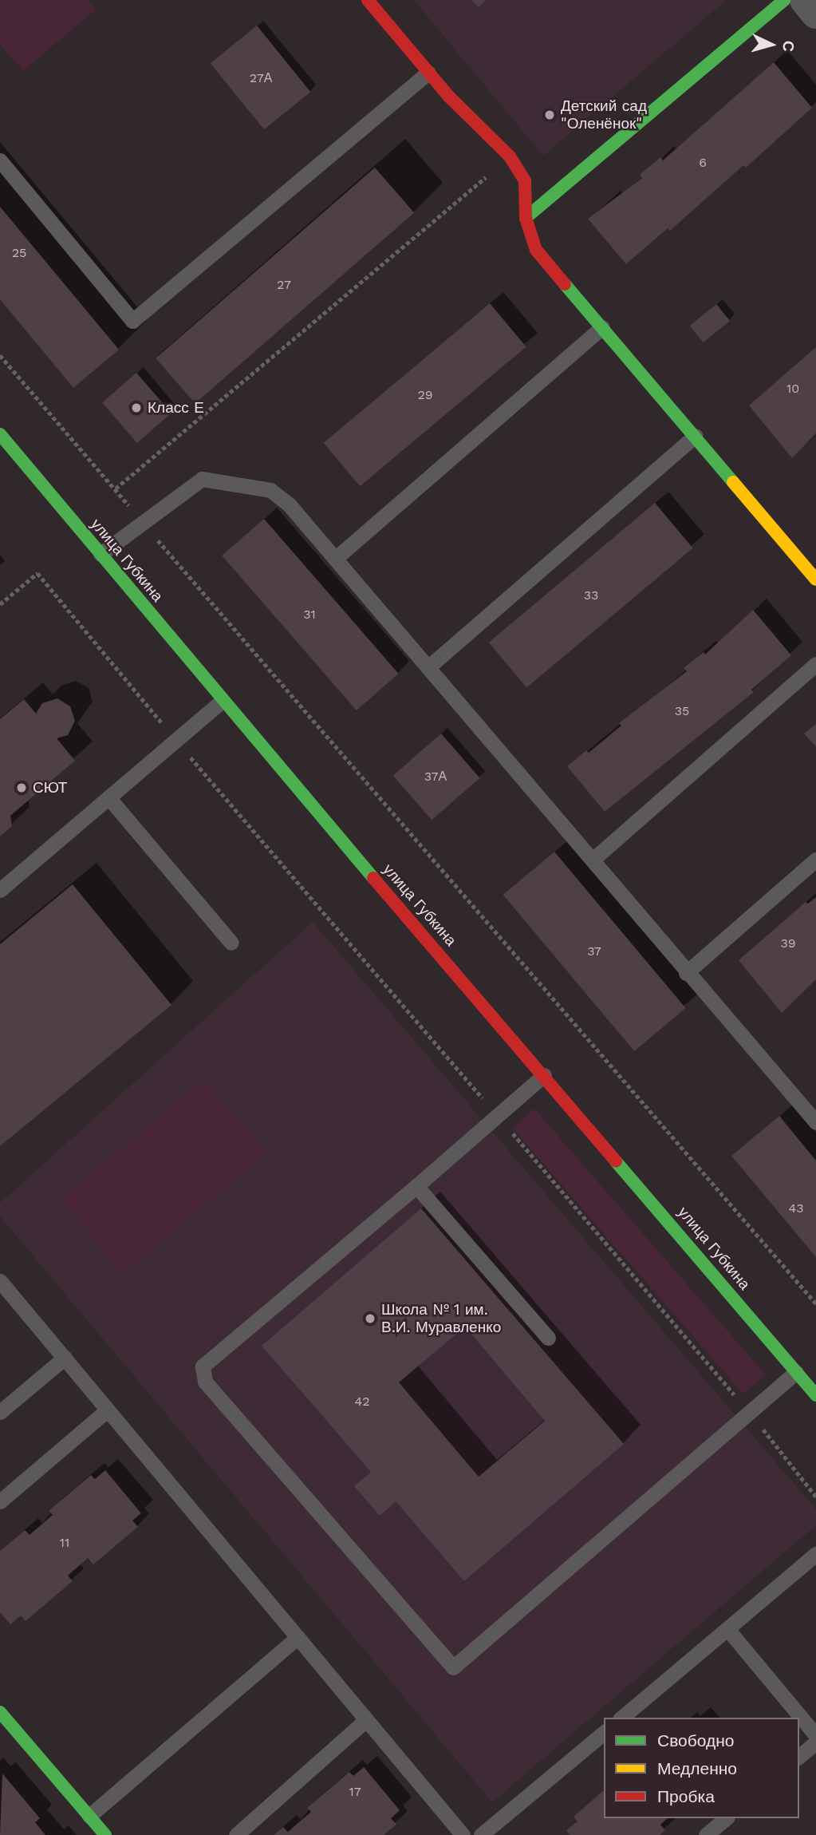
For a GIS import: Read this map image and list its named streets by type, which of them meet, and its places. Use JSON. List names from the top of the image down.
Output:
{
  "streets": {
    "street": ["улица Губкина"]
  },
  "places": [
    "Детский сад \"Оленёнок\"",
    "Класс Е",
    "СЮТ",
    "Школа № 1 им. В.И. Муравленко"
  ],
  "house_numbers": [
    "27А",
    "6",
    "25",
    "27",
    "10",
    "29",
    "33",
    "31",
    "35",
    "37А",
    "39",
    "37",
    "43",
    "42",
    "11",
    "17"
  ],
  "legend": ["Свободно", "Медленно", "Пробка"],
  "north": "right"
}
